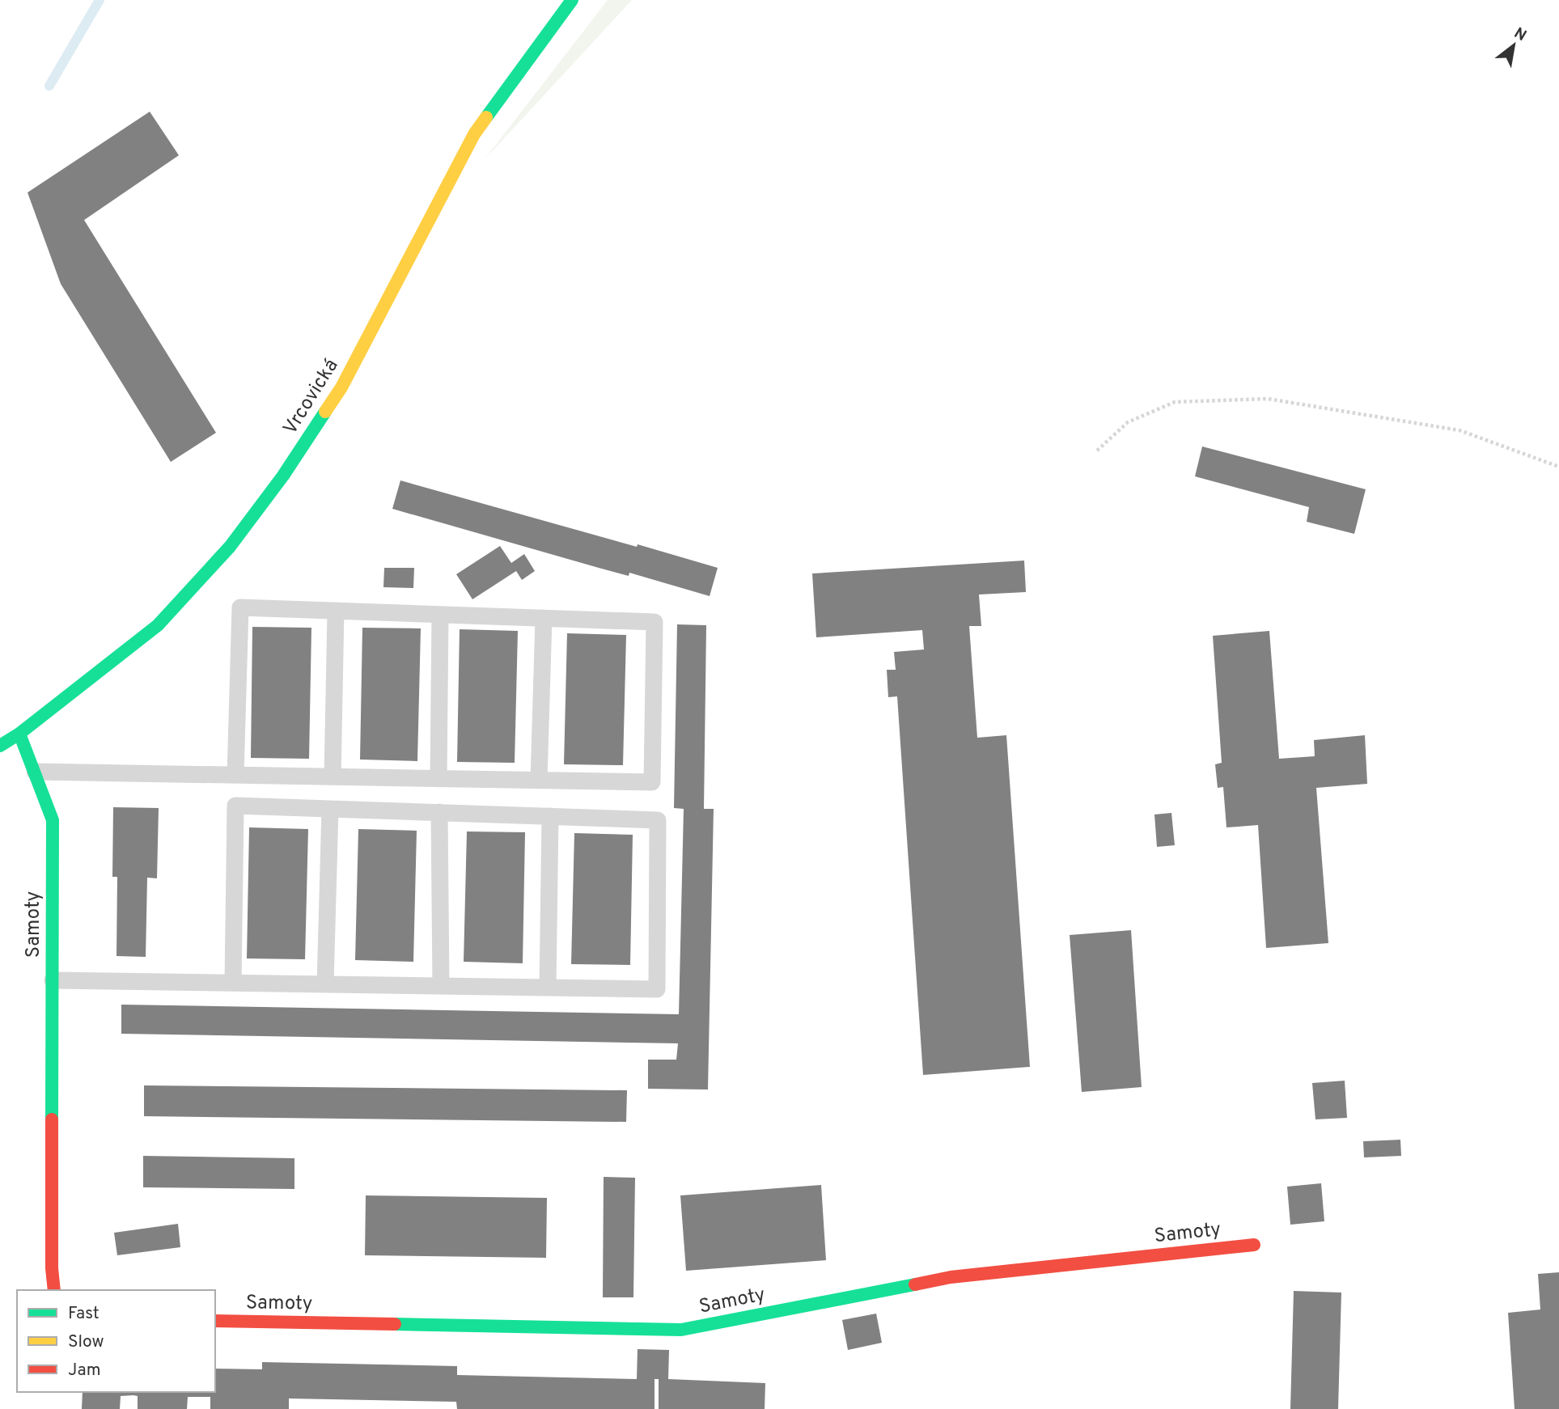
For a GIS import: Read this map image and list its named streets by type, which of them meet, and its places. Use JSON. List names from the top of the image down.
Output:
{
  "streets": {
    "street": ["Vrcovická", "Samoty"]
  },
  "crossings": [
    ["Vrcovická", "Samoty"]
  ],
  "legend": ["Fast", "Slow", "Jam"],
  "north": "top right"
}
